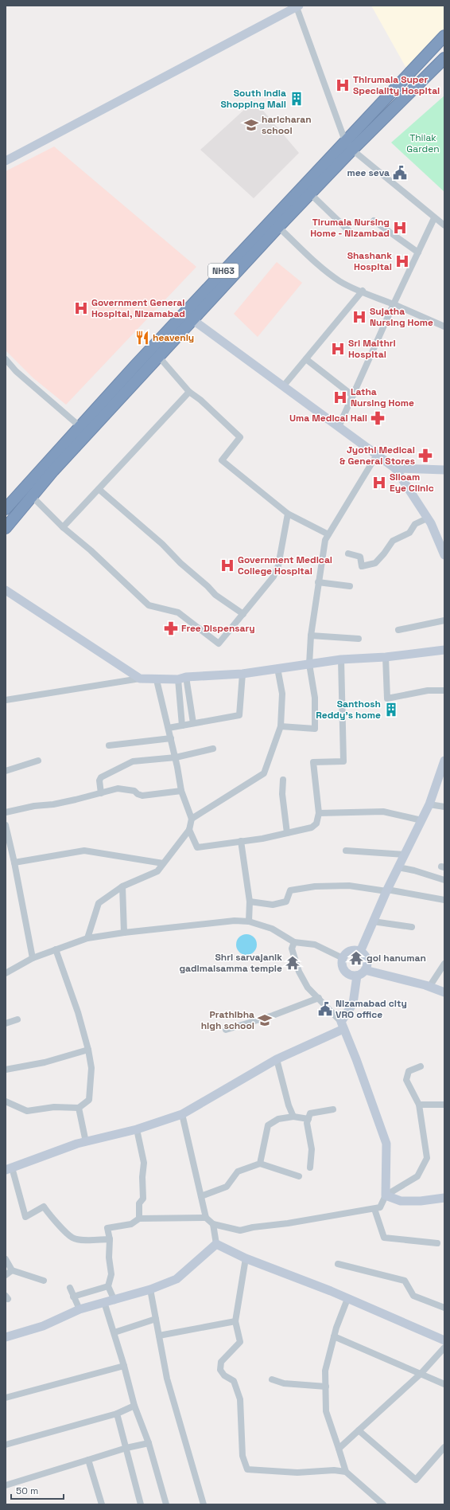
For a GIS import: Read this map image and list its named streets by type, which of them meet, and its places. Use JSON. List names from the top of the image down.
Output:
{
  "streets": {
    "highway": ["NH63"]
  },
  "parks": ["Thilak Garden"],
  "places": {
    "hospital": [
      "Thirumala Super Speciality Hospital",
      "Tirumala Nursing Home - Nizambad",
      "Shashank Hospital",
      "Government General Hospital, Nizamabad",
      "Sujatha Nursing Home",
      "Sri Maithri Hospital",
      "Latha Nursing Home",
      "Siloam Eye Clinic",
      "Government Medical College Hospital"
    ],
    "building": ["South India Shopping Mall", "Santhosh Reddy's home"],
    "school or university": ["haricharan school", "Prathibha high school"],
    "public building": ["mee seva", "Nizamabad city VRO office"],
    "restaurant": ["heavenly"],
    "pharmacy": ["Uma Medical Hall", "Jyothi Medical & General Stores", "Free Dispensary"],
    "temple": ["gol hanuman", "Shri sarvajanik gadimaisamma temple"]
  },
  "scale_bar": "50 m"
}
